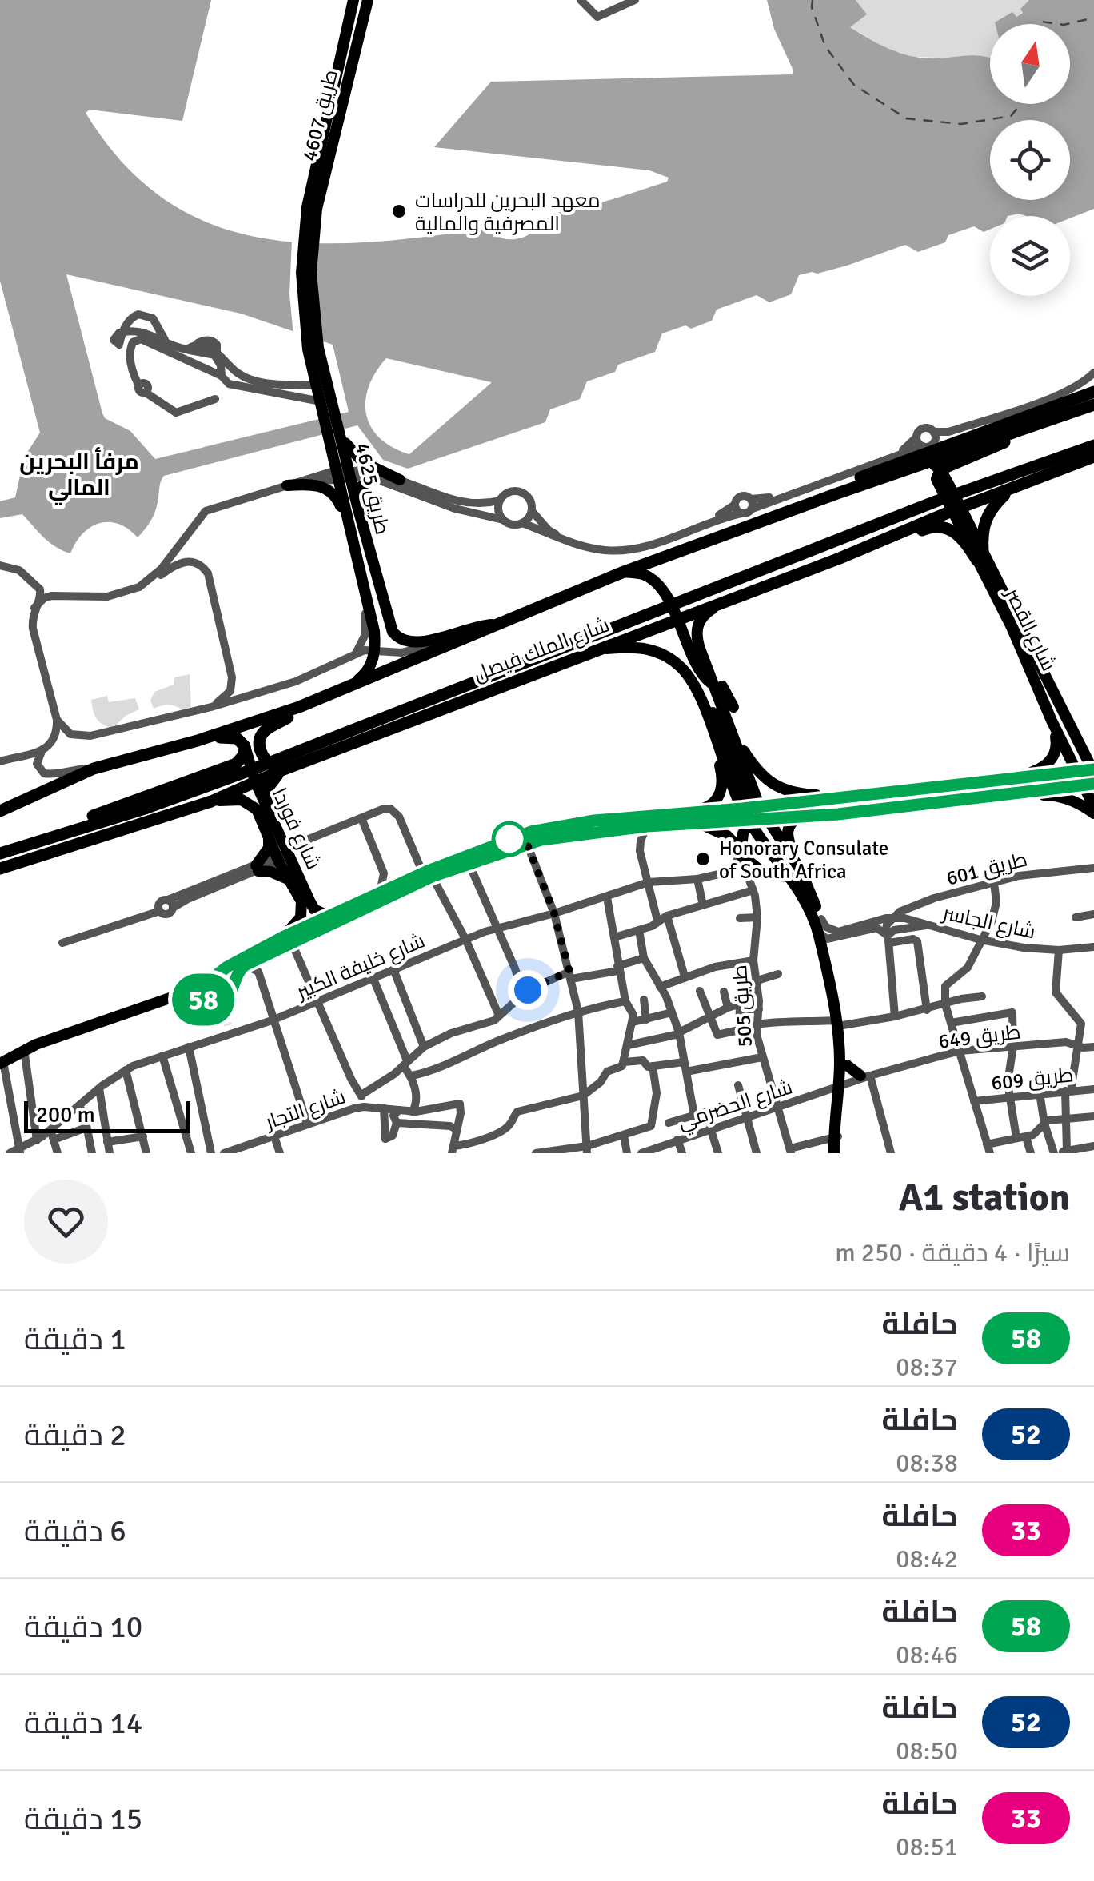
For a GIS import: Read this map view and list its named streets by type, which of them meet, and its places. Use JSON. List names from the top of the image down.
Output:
{
  "streets": {
    "highway": ["شارع الملك فيصل"],
    "main road": [
      "طريق 4607",
      "طريق 4625",
      "شارع القصر",
      "شارع فوردا"
    ],
    "street": [
      "طريق 601",
      "شارع الجاسر",
      "شارع خليفة الكبير",
      "طريق 505",
      "طريق 649",
      "طريق 609",
      "شارع الحضرمي",
      "شارع التجار"
    ]
  },
  "crossings": [
    ["طريق 4607", "طريق 4625"],
    ["طريق 4625", "شارع الملك فيصل"],
    ["شارع القصر", "شارع الملك فيصل"],
    ["شارع الملك فيصل", "شارع فوردا"],
    ["طريق 601", "شارع الجاسر"],
    ["شارع خليفة الكبير", "طريق 505"],
    ["طريق 505", "شارع الحضرمي"],
    ["طريق 649", "شارع الحضرمي"]
  ],
  "districts": ["مرفأ البحرين المالي"],
  "places": ["معهد البحرين للدراسات المصرفية والمالية", "Honorary Consulate of South Africa"],
  "lines": ["bus line 58"],
  "scale_bar": "200 m",
  "north": "top",
  "page": {
    "on_map": "58",
    "scale": "200 m",
    "heading": ["A1 station", "سيرًا · 4 دقيقة · 250 m"],
    "list": [
      {
        "mark": "58",
        "name": "حافلة",
        "note": "08:37",
        "value": "1 دقيقة"
      },
      {
        "mark": "52",
        "name": "حافلة",
        "note": "08:38",
        "value": "2 دقيقة"
      },
      {
        "mark": "33",
        "name": "حافلة",
        "note": "08:42",
        "value": "6 دقيقة"
      },
      {
        "mark": "58",
        "name": "حافلة",
        "note": "08:46",
        "value": "10 دقيقة"
      },
      {
        "mark": "52",
        "name": "حافلة",
        "note": "08:50",
        "value": "14 دقيقة"
      },
      {
        "mark": "33",
        "name": "حافلة",
        "note": "08:51",
        "value": "15 دقيقة"
      }
    ]
  }
}
